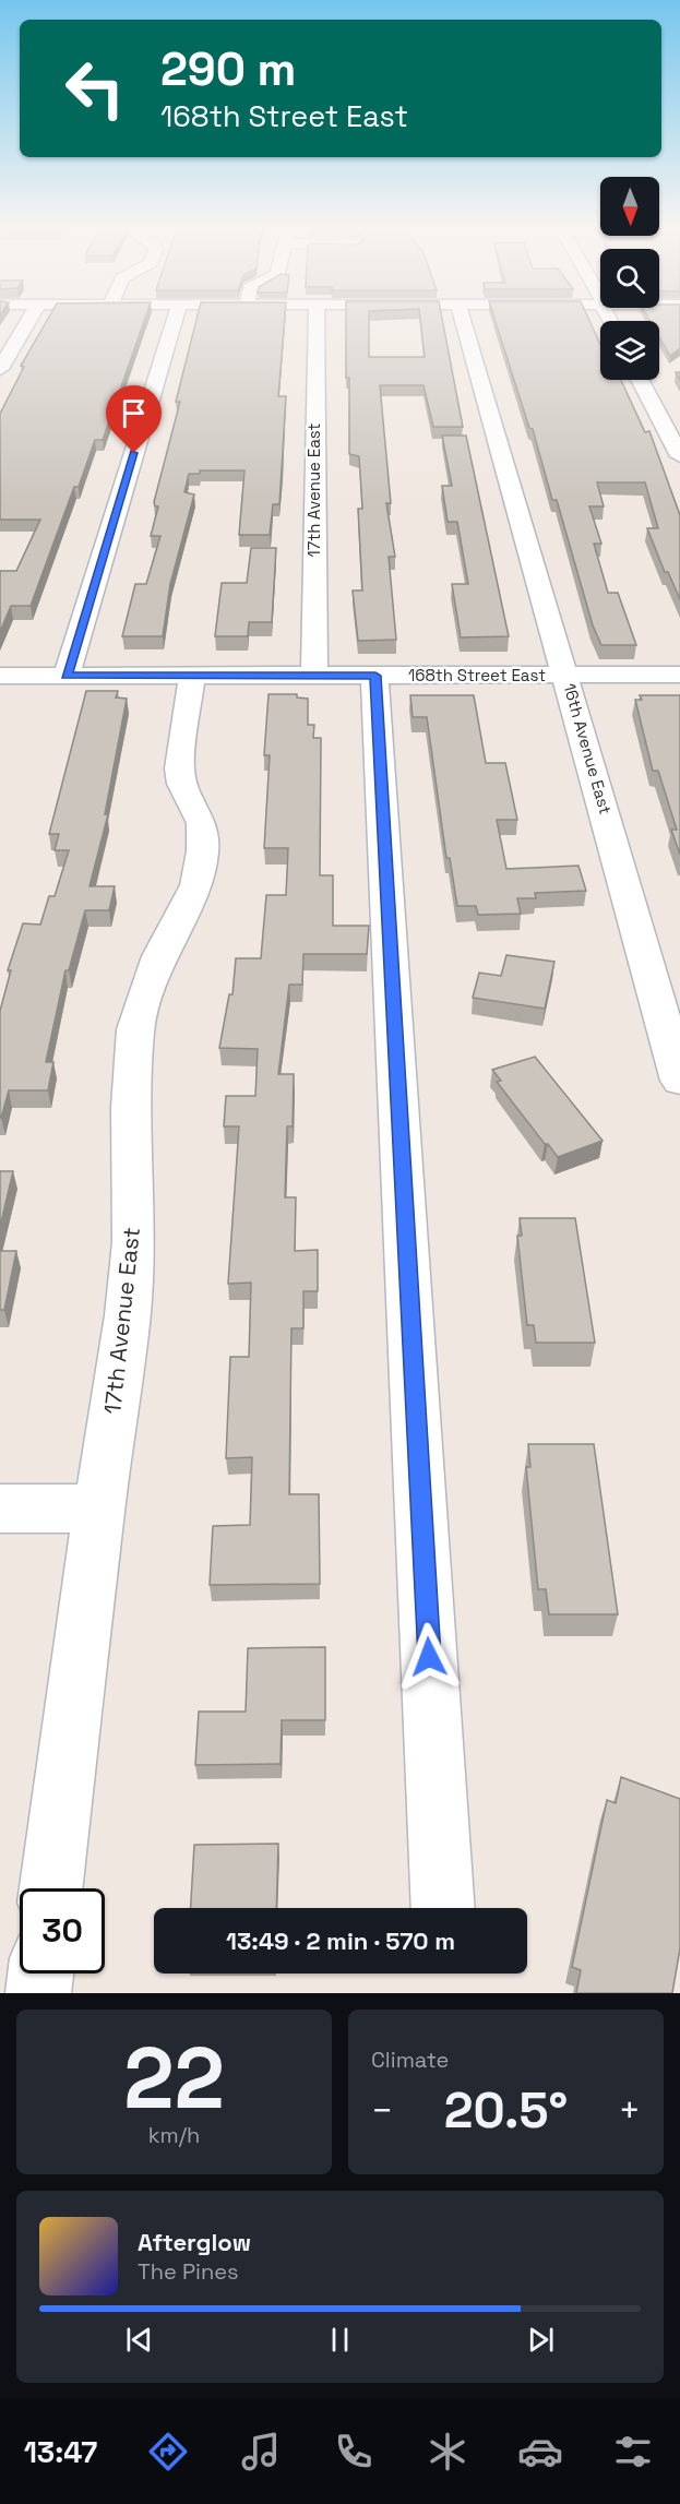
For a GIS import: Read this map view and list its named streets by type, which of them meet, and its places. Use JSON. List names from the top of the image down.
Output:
{
  "streets": {
    "street": ["17th Avenue East", "168th Street East", "16th Avenue East"]
  },
  "crossings": [
    ["17th Avenue East", "168th Street East"],
    ["168th Street East", "16th Avenue East"]
  ],
  "north": "bottom",
  "page": {
    "turn": ["290 m", "168th Street East"],
    "limit": "30",
    "trip": "13:49 · 2 min · 570 m",
    "tile": [
      ["22", "km/h"],
      "Climate"
    ],
    "heat": ["−", "20.5°", "+"],
    "song": ["Afterglow", "The Pines"],
    "tabs": "13:47"
  }
}
